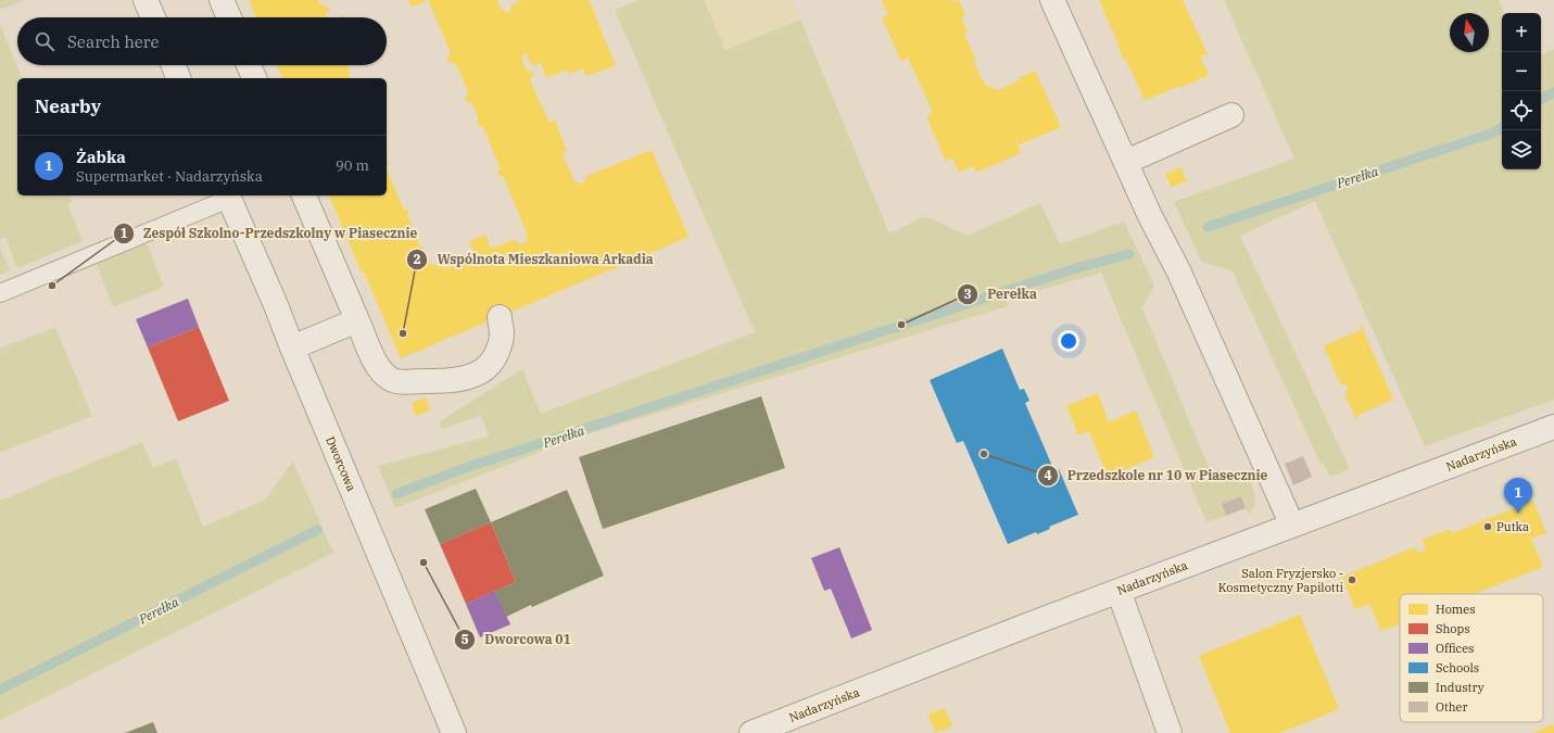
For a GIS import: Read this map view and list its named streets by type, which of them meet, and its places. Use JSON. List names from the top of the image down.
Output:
{
  "streets": {
    "street": ["Nadarzyńska", "Dworcowa"]
  },
  "water": ["Perełka"],
  "places": [
    "Zespół Szkolno-Przedszkolny w Piasecznie",
    "Perełka",
    "Wspólnota Mieszkaniowa Arkadia",
    "Przedszkole nr 10 w Piasecznie",
    "Putka",
    "Dworcowa 01",
    "Salon Fryzjersko - Kosmetyczny Papilotti"
  ],
  "legend": [
    "Homes",
    "Shops",
    "Offices",
    "Schools",
    "Industry",
    "Other"
  ],
  "north": "top",
  "page": {
    "map_buttons": ["+", "−"],
    "search": "Search here",
    "heading": "Nearby",
    "list": [
      {
        "mark": "1",
        "name": "Żabka",
        "note": "Supermarket · Nadarzyńska",
        "value": "90 m"
      }
    ],
    "pins": "1"
  }
}
